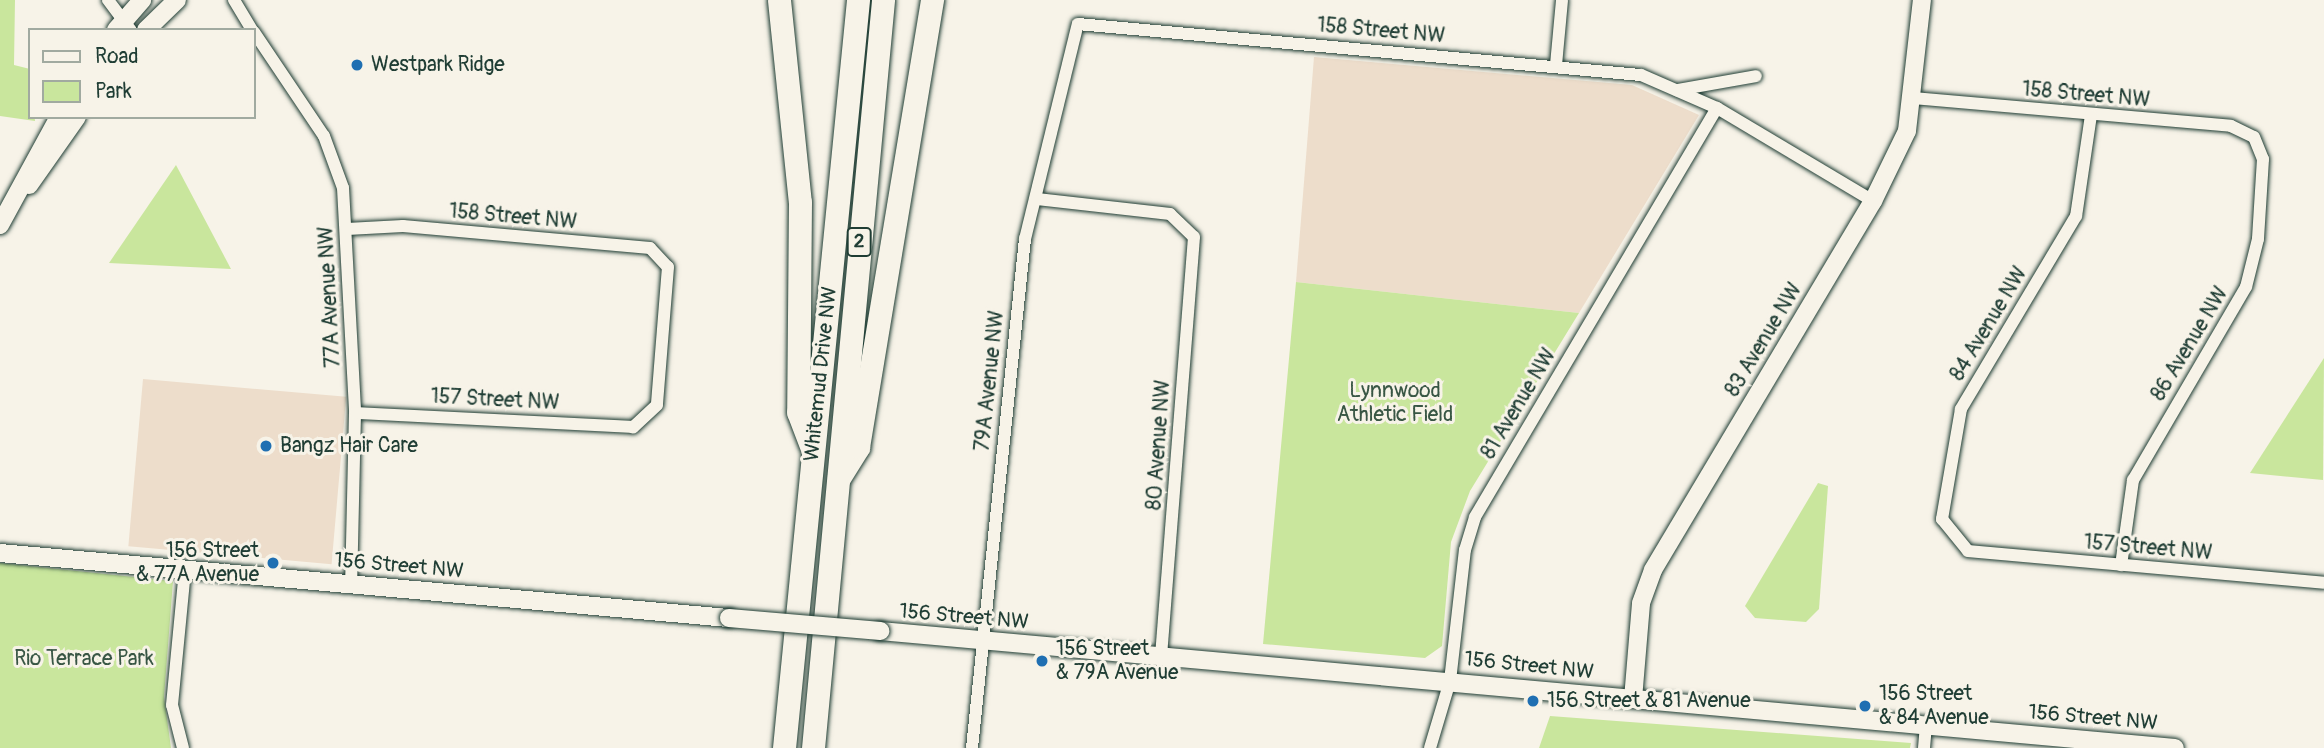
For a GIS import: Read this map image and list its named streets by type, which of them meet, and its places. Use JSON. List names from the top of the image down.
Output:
{
  "streets": {
    "highway": ["2", "Whitemud Drive NW"],
    "street": [
      "158 Street NW",
      "77A Avenue NW",
      "84 Avenue NW",
      "83 Avenue NW",
      "86 Avenue NW",
      "79A Avenue NW",
      "157 Street NW",
      "81 Avenue NW",
      "80 Avenue NW",
      "156 Street NW"
    ]
  },
  "crossings": [
    ["158 Street NW", "77A Avenue NW"],
    ["158 Street NW", "84 Avenue NW"],
    ["158 Street NW", "83 Avenue NW"],
    ["158 Street NW", "86 Avenue NW"],
    ["158 Street NW", "79A Avenue NW"],
    ["158 Street NW", "157 Street NW"],
    ["158 Street NW", "81 Avenue NW"],
    ["77A Avenue NW", "157 Street NW"],
    ["77A Avenue NW", "156 Street NW"],
    ["84 Avenue NW", "157 Street NW"],
    ["83 Avenue NW", "156 Street NW"],
    ["86 Avenue NW", "157 Street NW"],
    ["79A Avenue NW", "80 Avenue NW"],
    ["79A Avenue NW", "156 Street NW"],
    ["81 Avenue NW", "156 Street NW"],
    ["80 Avenue NW", "156 Street NW"]
  ],
  "parks": ["Lynnwood Athletic Field", "Rio Terrace Park"],
  "places": [
    "Westpark Ridge",
    "Bangz Hair Care",
    "156 Street & 77A Avenue",
    "156 Street & 79A Avenue",
    "156 Street & 81 Avenue",
    "156 Street & 84 Avenue"
  ],
  "legend": ["Road", "Park"]
}
